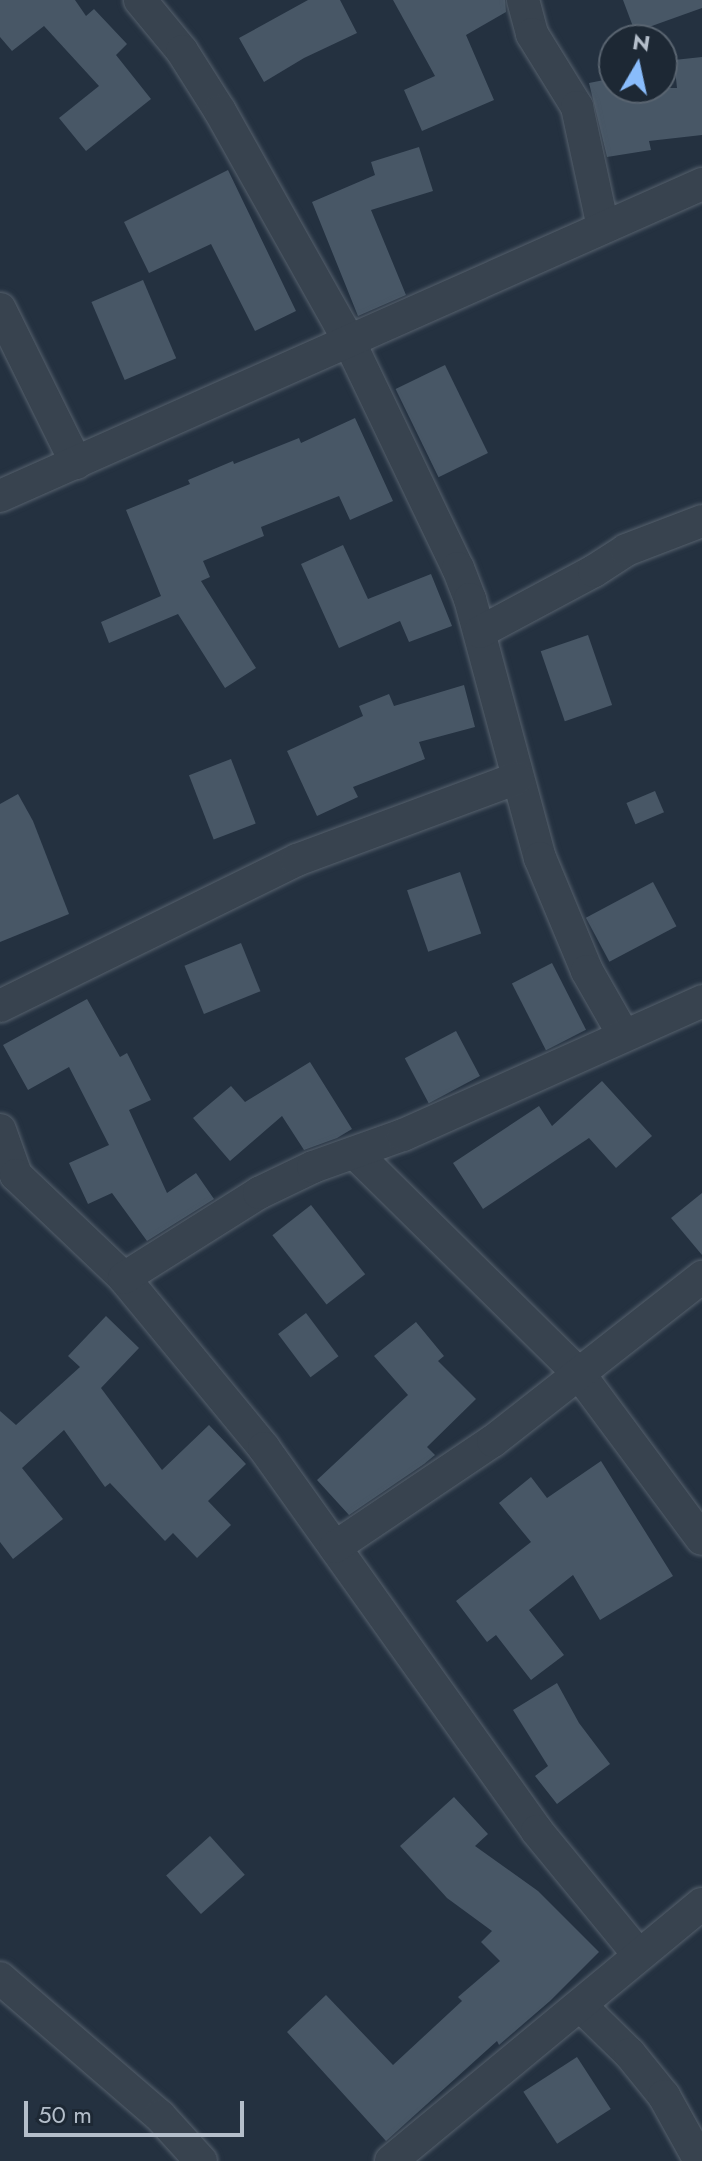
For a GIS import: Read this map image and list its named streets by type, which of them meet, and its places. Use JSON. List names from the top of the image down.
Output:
{
  "scale_bar": "50 m",
  "north": "top"
}
